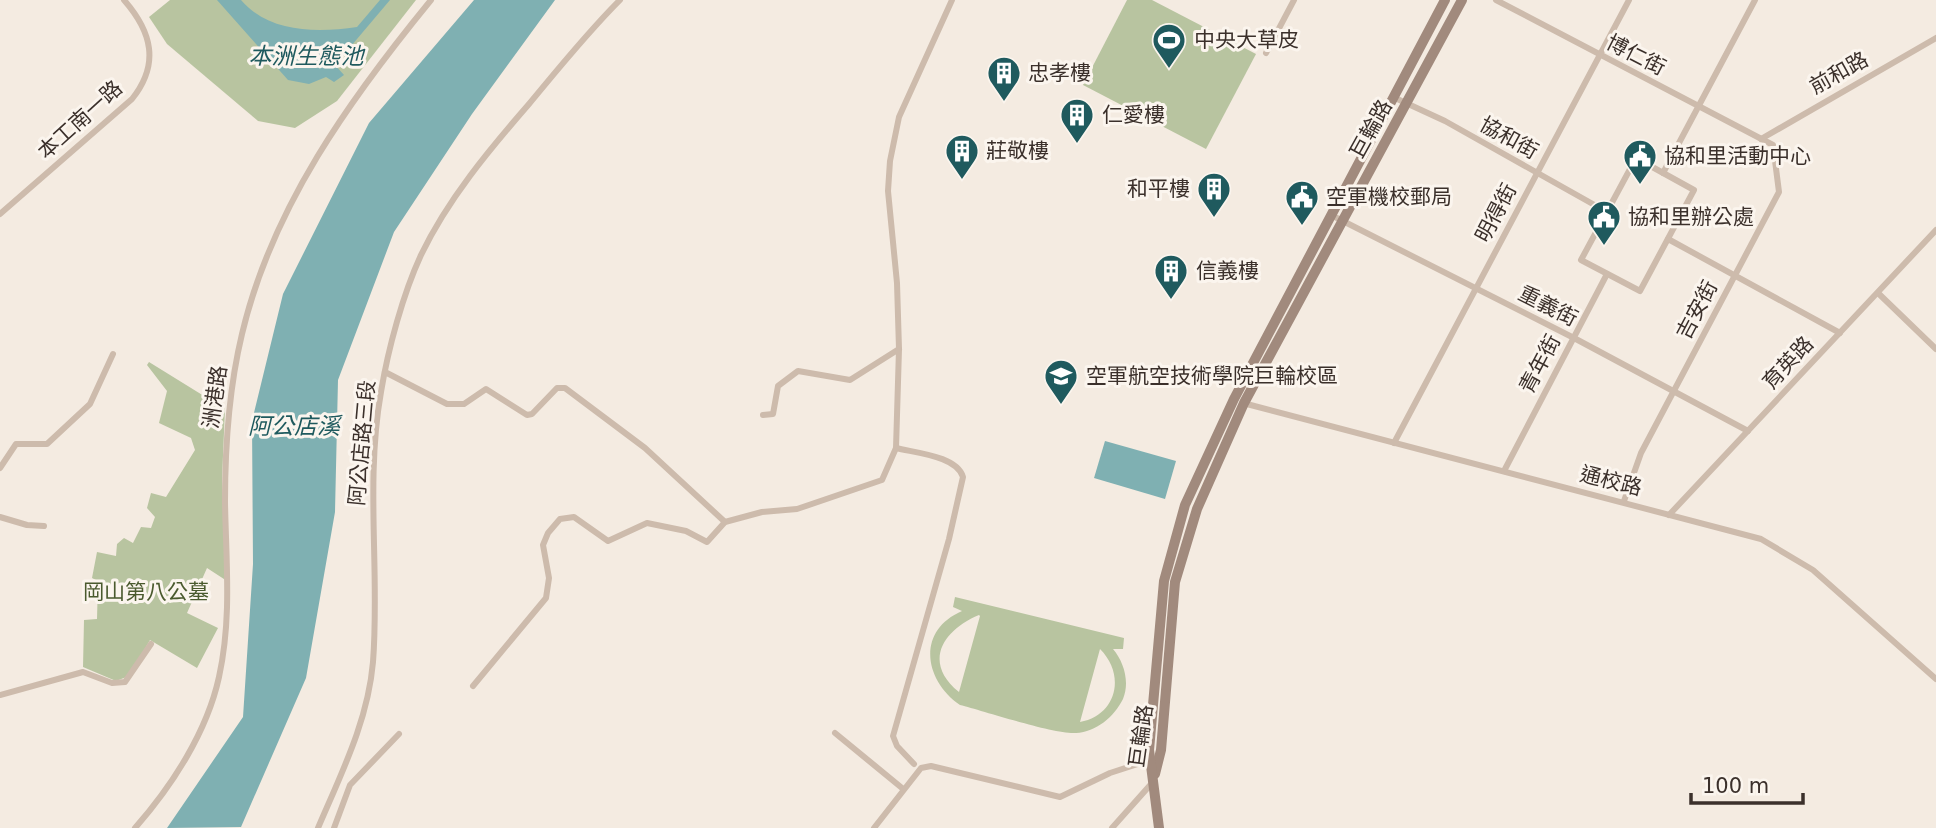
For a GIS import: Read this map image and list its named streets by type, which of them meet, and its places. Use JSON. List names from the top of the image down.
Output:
{
  "streets": {
    "street": [
      "博仁街",
      "前和路",
      "本工南一路",
      "巨輪路",
      "協和街",
      "明得街",
      "重義街",
      "吉安街",
      "育英路",
      "青年街",
      "洲港路",
      "阿公店路三段",
      "通校路"
    ]
  },
  "crossings": [
    ["博仁街", "前和路"],
    ["博仁街", "明得街"],
    ["博仁街", "吉安街"],
    ["前和路", "吉安街"],
    ["巨輪路", "協和街"],
    ["巨輪路", "重義街"],
    ["巨輪路", "通校路"],
    ["協和街", "明得街"],
    ["明得街", "重義街"],
    ["明得街", "通校路"],
    ["重義街", "吉安街"],
    ["重義街", "育英路"],
    ["重義街", "青年街"],
    ["吉安街", "通校路"],
    ["育英路", "通校路"],
    ["青年街", "通校路"]
  ],
  "water": ["本洲生態池", "阿公店溪"],
  "parks": ["岡山第八公墓"],
  "places": {
    "sports": ["中央大草皮"],
    "building": [
      "忠孝樓",
      "仁愛樓",
      "莊敬樓",
      "和平樓",
      "信義樓"
    ],
    "public building": ["協和里活動中心", "空軍機校郵局", "協和里辦公處"],
    "school or university": ["空軍航空技術學院巨輪校區"]
  },
  "scale_bar": "100 m"
}
